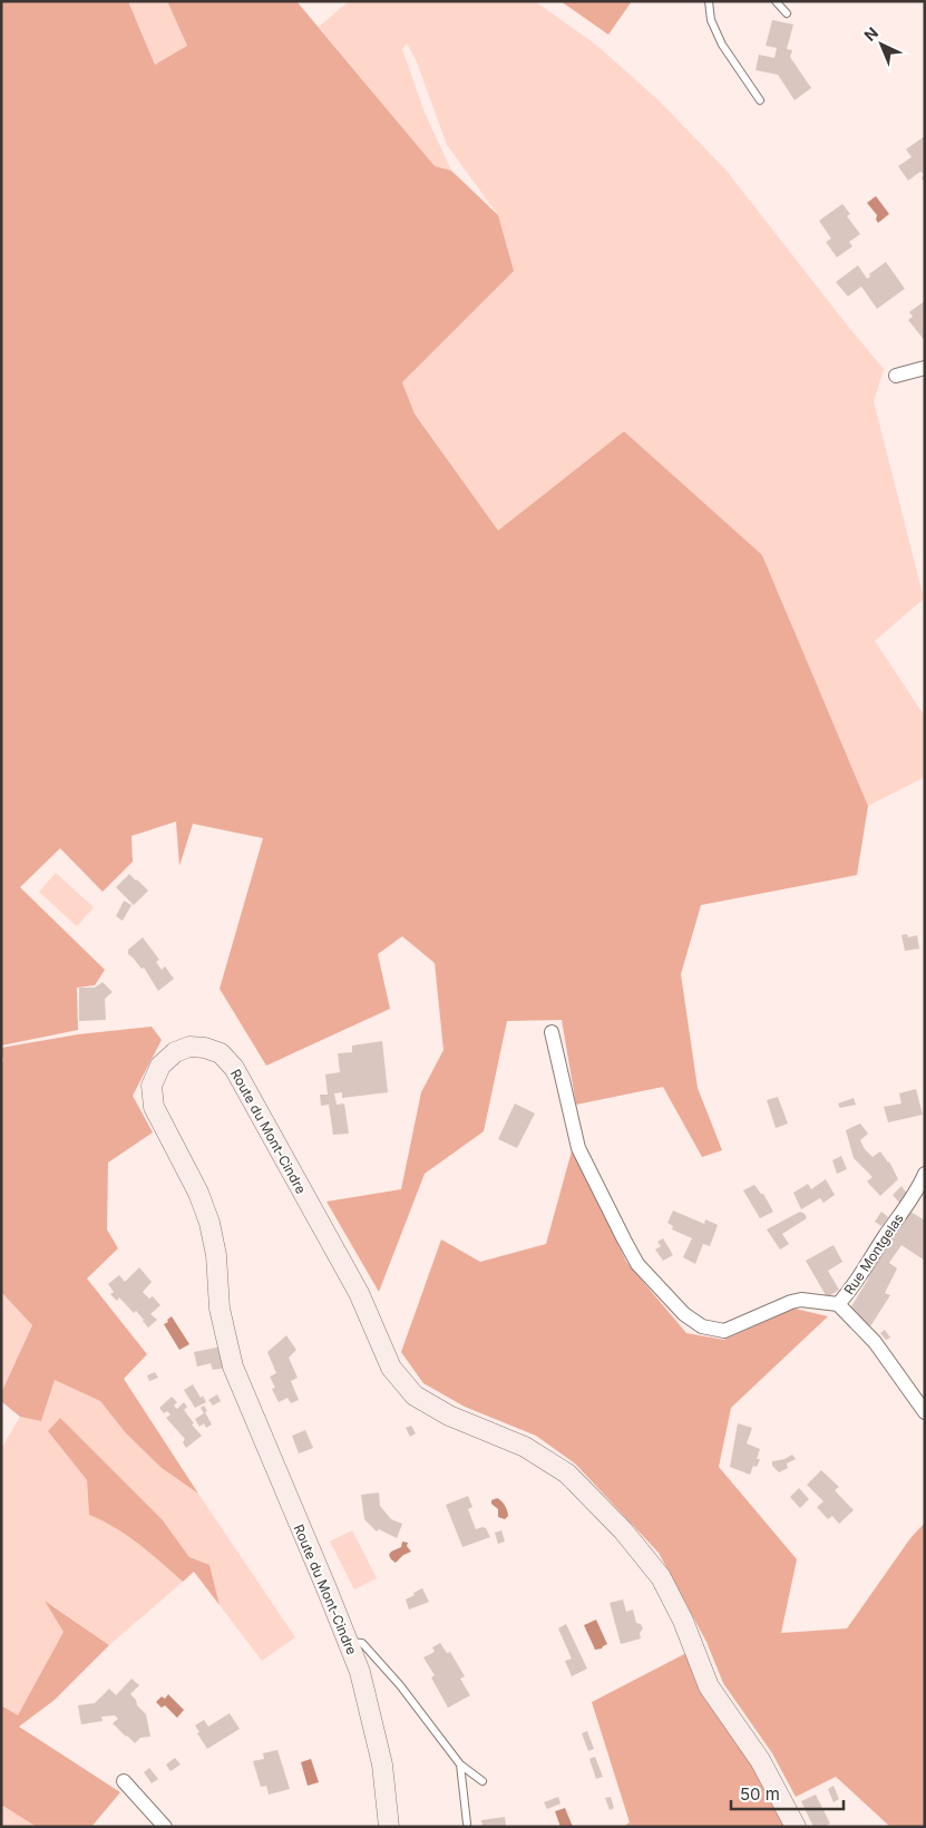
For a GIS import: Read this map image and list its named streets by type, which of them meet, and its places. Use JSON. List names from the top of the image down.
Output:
{
  "streets": {
    "street": ["Route du Mont-Cindre", "Rue Montgelas"]
  },
  "scale_bar": "50 m",
  "north": "top left"
}
